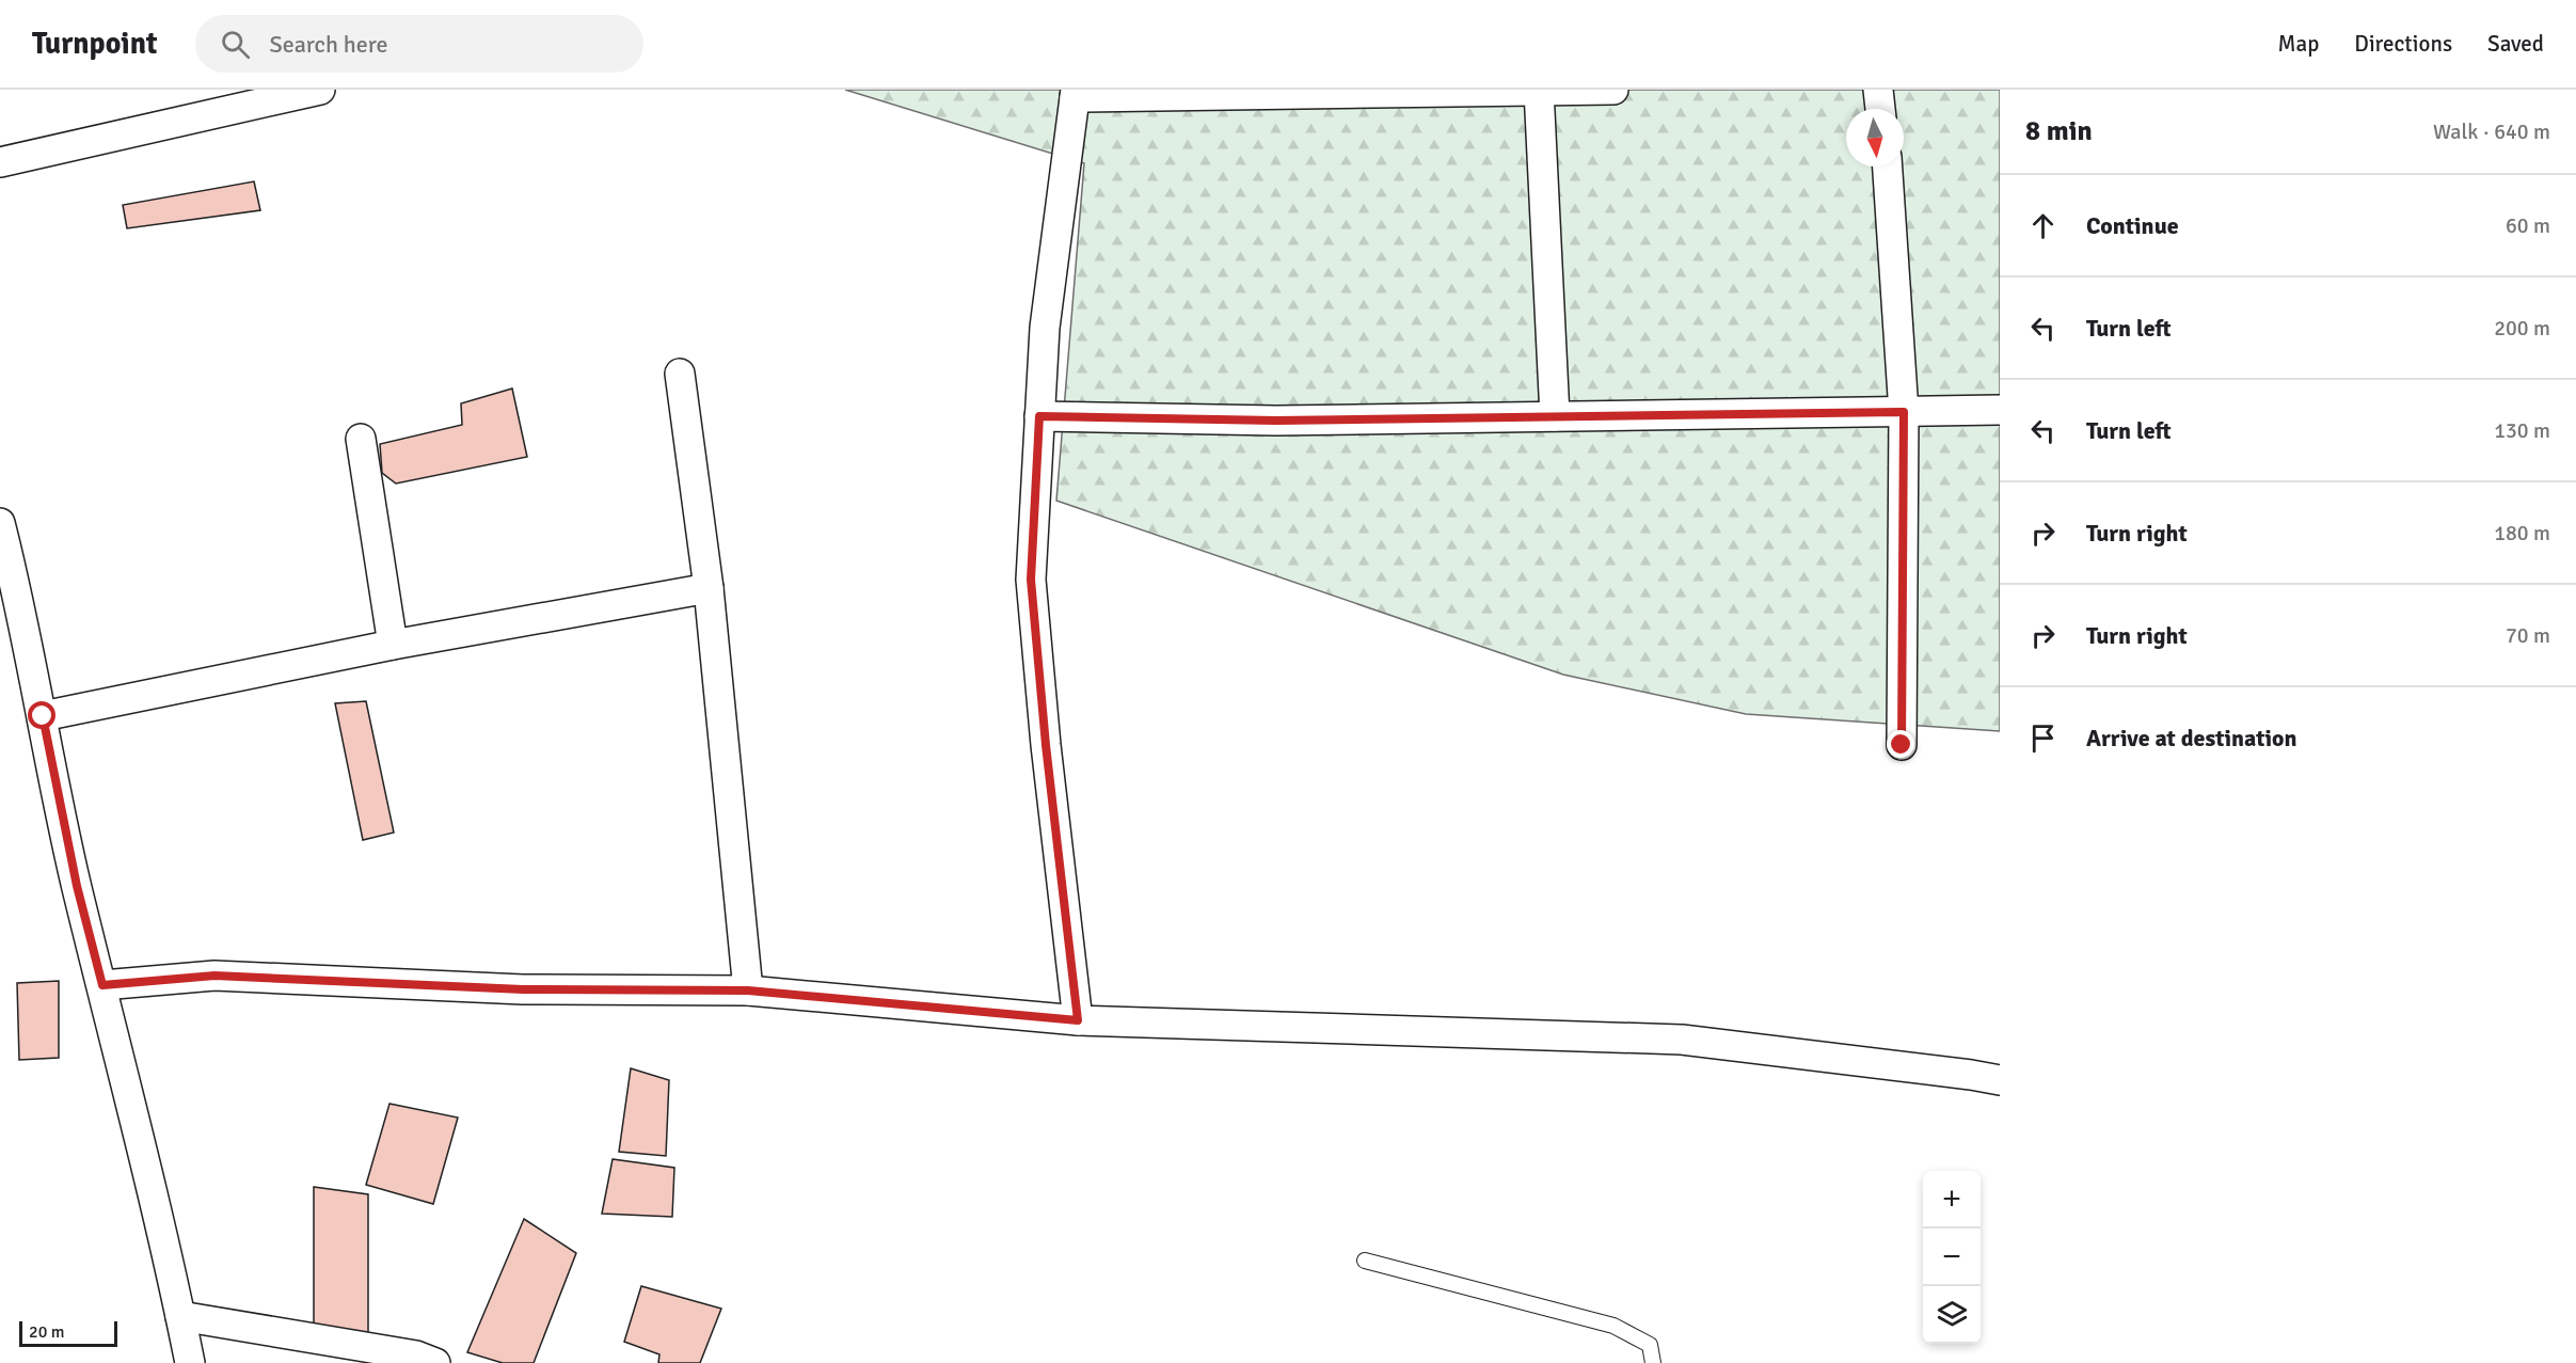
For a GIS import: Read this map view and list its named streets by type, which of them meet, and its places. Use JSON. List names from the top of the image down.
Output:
{
  "scale_bar": "20 m",
  "north": "bottom",
  "page": {
    "header": "Turnpoint",
    "search": "Search here",
    "nav": ["Map", "Directions", "Saved"],
    "heading": ["8 min", "Walk · 640 m"],
    "list": [
      ["Continue", "60 m"],
      ["Turn left", "200 m"],
      ["Turn left", "130 m"],
      ["Turn right", "180 m"],
      ["Turn right", "70 m"],
      "Arrive at destination"
    ],
    "map_buttons": ["+", "−"],
    "scale": "20 m"
  }
}
